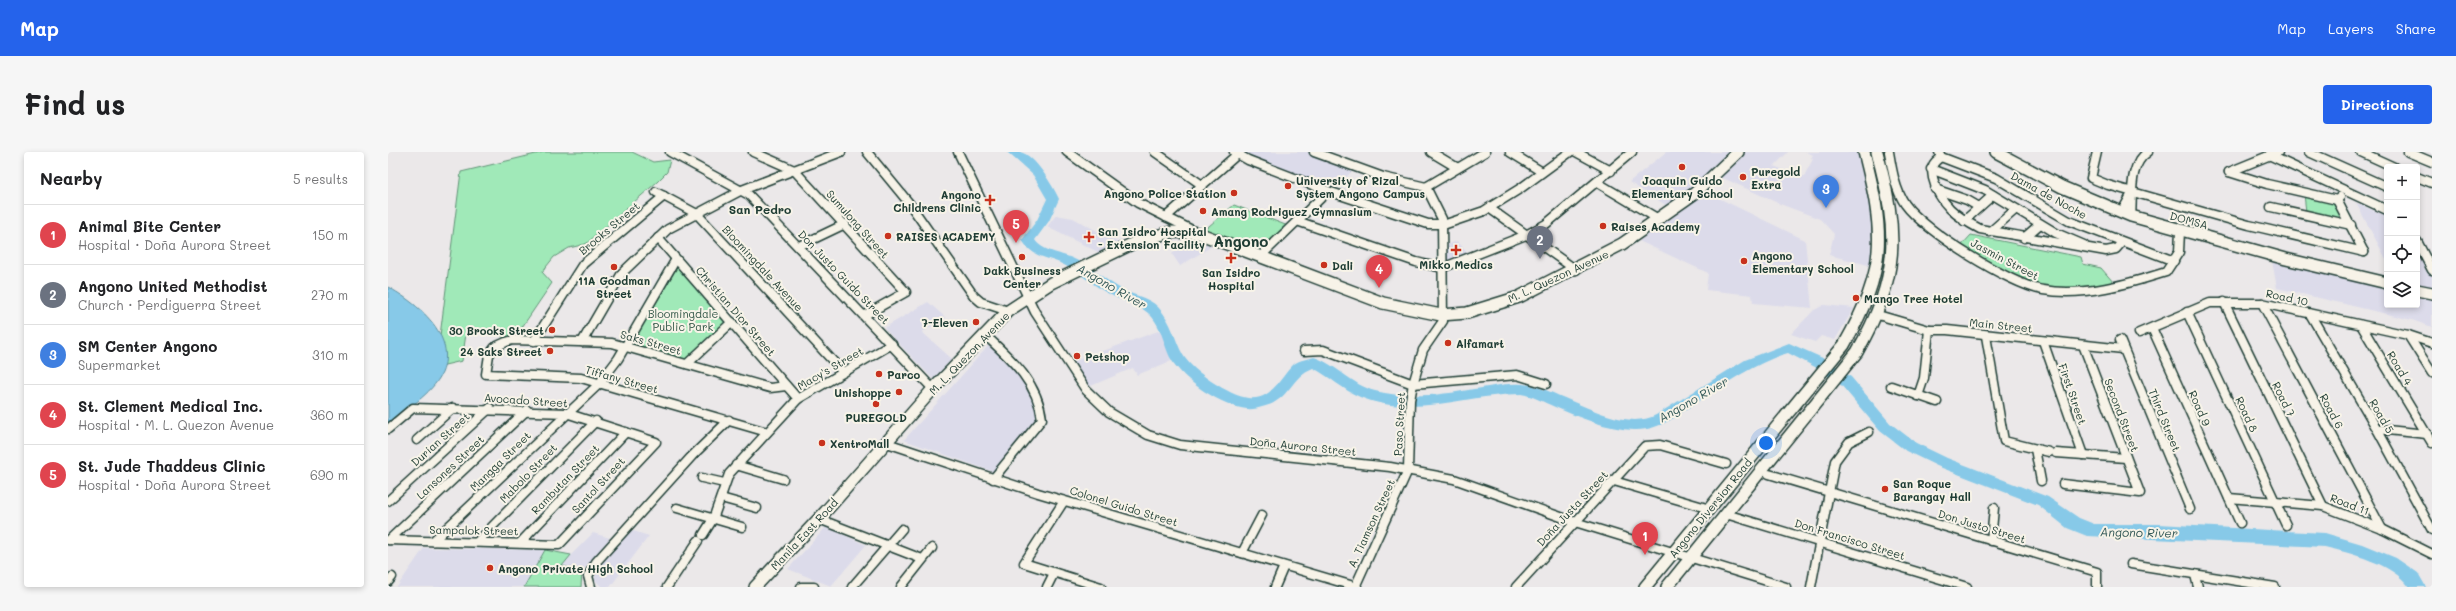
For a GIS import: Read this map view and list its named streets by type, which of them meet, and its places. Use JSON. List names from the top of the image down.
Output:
{
  "streets": {
    "main road": [
      "DOMSA",
      "M. L. Quezon Avenue",
      "Angono Diversion Road",
      "Manila East Road"
    ],
    "street": [
      "Dama de Noche",
      "Sumulong Street",
      "Brooks Street",
      "Jasmin Street",
      "Bloomingdale Avenue",
      "Don Justo Guido Street",
      "Road 10",
      "Christian Dior Street",
      "Main Street",
      "Saks Street",
      "Macy's Street",
      "Road 4",
      "Tiffany Street",
      "First Street",
      "Road 7",
      "Avocado Street",
      "Road 9",
      "Road 6",
      "Road 8",
      "Second Street",
      "Road 5",
      "Third Street",
      "Paso Street",
      "Durian Street",
      "Doña Aurora Street",
      "Mangga Street",
      "Lansones Street",
      "Mabolo Street",
      "Rambutan Street",
      "Santol Street",
      "Road 11",
      "Colonel Guido Street",
      "Doña Justa Street",
      "A. Tiamson Street",
      "Don Justo Street",
      "Sampalok Street",
      "Don Francisco Street"
    ]
  },
  "crossings": [
    ["Dama de Noche", "Jasmin Street"],
    ["Sumulong Street", "Don Justo Guido Street"],
    ["Brooks Street", "Bloomingdale Avenue"],
    ["Brooks Street", "Saks Street"],
    ["Bloomingdale Avenue", "Macy's Street"],
    ["M. L. Quezon Avenue", "Don Justo Guido Street"],
    ["M. L. Quezon Avenue", "Paso Street"],
    ["M. L. Quezon Avenue", "Doña Aurora Street"],
    ["M. L. Quezon Avenue", "Colonel Guido Street"],
    ["M. L. Quezon Avenue", "Manila East Road"],
    ["Don Justo Guido Street", "Macy's Street"],
    ["Road 10", "Road 4"],
    ["Road 10", "Road 7"],
    ["Road 10", "Road 9"],
    ["Road 10", "Road 6"],
    ["Road 10", "Road 8"],
    ["Road 10", "Road 5"],
    ["Christian Dior Street", "Saks Street"],
    ["Christian Dior Street", "Macy's Street"],
    ["Christian Dior Street", "Mangga Street"],
    ["Main Street", "First Street"],
    ["Main Street", "Second Street"],
    ["Main Street", "Third Street"],
    ["Main Street", "Angono Diversion Road"],
    ["Saks Street", "Tiffany Street"],
    ["Saks Street", "Mangga Street"],
    ["Macy's Street", "Tiffany Street"],
    ["Tiffany Street", "Mangga Street"],
    ["Road 7", "Road 11"],
    ["Avocado Street", "Durian Street"],
    ["Avocado Street", "Mangga Street"],
    ["Avocado Street", "Lansones Street"],
    ["Avocado Street", "Mabolo Street"],
    ["Avocado Street", "Rambutan Street"],
    ["Avocado Street", "Santol Street"],
    ["Road 9", "Road 11"],
    ["Road 6", "Road 11"],
    ["Road 8", "Road 11"],
    ["Paso Street", "Doña Aurora Street"],
    ["Paso Street", "A. Tiamson Street"],
    ["Doña Aurora Street", "Doña Justa Street"],
    ["Doña Aurora Street", "Angono Diversion Road"],
    ["Doña Aurora Street", "A. Tiamson Street"],
    ["Mangga Street", "Sampalok Street"],
    ["Lansones Street", "Sampalok Street"],
    ["Mabolo Street", "Sampalok Street"],
    ["Rambutan Street", "Sampalok Street"],
    ["Santol Street", "Sampalok Street"],
    ["Colonel Guido Street", "A. Tiamson Street"],
    ["Angono Diversion Road", "Don Francisco Street"]
  ],
  "districts": ["San Pedro", "Angono"],
  "water": ["Angono River"],
  "parks": ["Bloomingdale Public Park"],
  "places": {
    "other": [
      "Joaquin Guido Elementary School",
      "Puregold Extra",
      "University of Rizal System Angono Campus",
      "Angono Police Station",
      "Amang Rodriguez Gymnasium",
      "Raises Academy",
      "RAISES ACADEMY",
      "Dakk Business Center",
      "Angono Elementary School",
      "Dali",
      "11A Goodman Street",
      "Mango Tree Hotel",
      "7-Eleven",
      "30 Brooks Street",
      "Alfamart",
      "24 Saks Street",
      "Petshop",
      "Parco",
      "Unishoppe",
      "PUREGOLD",
      "XentroMall",
      "San Roque Barangay Hall",
      "Angono Private High School"
    ],
    "health": [
      "Angono Childrens Clinic",
      "San Isidro Hospital - Extension Facility",
      "Mikko Medics",
      "San Isidro Hospital"
    ]
  },
  "page": {
    "header": "Map",
    "nav": ["Map", "Layers", "Share"],
    "buttons": "Directions",
    "title": "Find us",
    "heading": ["Nearby", "5 results"],
    "map_buttons": ["+", "−"],
    "pins": [
      "3",
      "5",
      "2",
      "4",
      "1"
    ],
    "list": [
      {
        "mark": "1",
        "name": "Animal Bite Center",
        "note": "Hospital · Doña Aurora Street",
        "value": "150 m"
      },
      {
        "mark": "2",
        "name": "Angono United Methodist",
        "note": "Church · Perdiguerra Street",
        "value": "270 m"
      },
      {
        "mark": "3",
        "name": "SM Center Angono",
        "note": "Supermarket",
        "value": "310 m"
      },
      {
        "mark": "4",
        "name": "St. Clement Medical Inc.",
        "note": "Hospital · M. L. Quezon Avenue",
        "value": "360 m"
      },
      {
        "mark": "5",
        "name": "St. Jude Thaddeus Clinic",
        "note": "Hospital · Doña Aurora Street",
        "value": "690 m"
      }
    ]
  }
}
